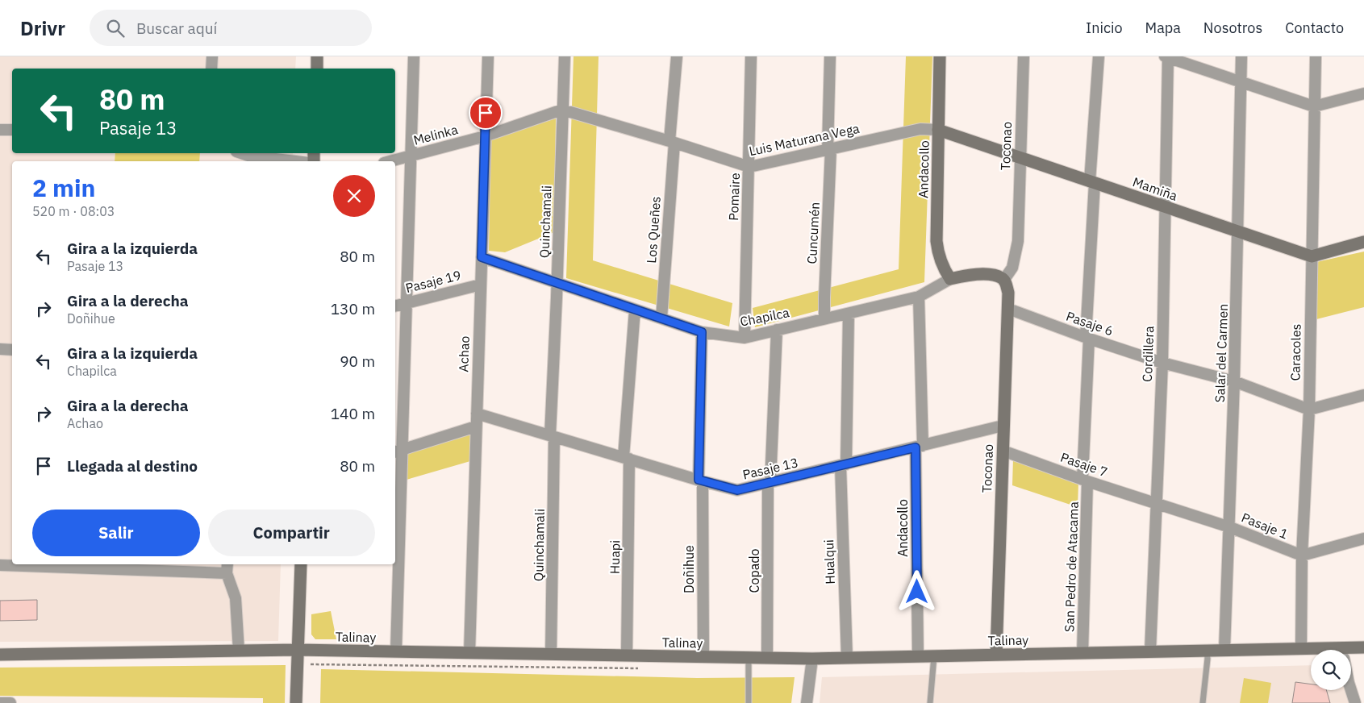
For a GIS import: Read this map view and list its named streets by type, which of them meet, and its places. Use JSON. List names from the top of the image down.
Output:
{
  "streets": {
    "street": [
      "Melinka",
      "Luis Maturana Vega",
      "Toconao",
      "Andacollo",
      "Mamiña",
      "Pomaire",
      "Quinchamali",
      "Los Queñes",
      "Cuncumén",
      "Pasaje 19",
      "Chapilca",
      "Pasaje 6",
      "Caracoles",
      "Salar del Carmen",
      "Achao",
      "Cordillera",
      "Pasaje 7",
      "Pasaje 13",
      "Pasaje 1",
      "Huapi",
      "Hualqui",
      "San Pedro de Atacama",
      "Doñihue",
      "Copado",
      "Talinay"
    ]
  },
  "crossings": [
    ["Melinka", "Luis Maturana Vega"],
    ["Melinka", "Quinchamali"],
    ["Melinka", "Achao"],
    ["Luis Maturana Vega", "Andacollo"],
    ["Luis Maturana Vega", "Mamiña"],
    ["Luis Maturana Vega", "Pomaire"],
    ["Luis Maturana Vega", "Quinchamali"],
    ["Luis Maturana Vega", "Los Queñes"],
    ["Luis Maturana Vega", "Cuncumén"],
    ["Toconao", "Mamiña"],
    ["Toconao", "Chapilca"],
    ["Toconao", "Pasaje 6"],
    ["Toconao", "Pasaje 7"],
    ["Toconao", "Pasaje 13"],
    ["Toconao", "Talinay"],
    ["Andacollo", "Mamiña"],
    ["Andacollo", "Chapilca"],
    ["Andacollo", "Pasaje 13"],
    ["Andacollo", "Talinay"],
    ["Mamiña", "Caracoles"],
    ["Mamiña", "Salar del Carmen"],
    ["Mamiña", "Cordillera"],
    ["Mamiña", "San Pedro de Atacama"],
    ["Pomaire", "Chapilca"],
    ["Quinchamali", "Chapilca"],
    ["Quinchamali", "Pasaje 13"],
    ["Quinchamali", "Talinay"],
    ["Los Queñes", "Chapilca"],
    ["Cuncumén", "Chapilca"],
    ["Pasaje 19", "Achao"],
    ["Chapilca", "Achao"],
    ["Chapilca", "Huapi"],
    ["Chapilca", "Hualqui"],
    ["Chapilca", "Doñihue"],
    ["Chapilca", "Copado"],
    ["Pasaje 6", "Caracoles"],
    ["Pasaje 6", "Salar del Carmen"],
    ["Pasaje 6", "Cordillera"],
    ["Pasaje 6", "San Pedro de Atacama"],
    ["Caracoles", "Pasaje 1"],
    ["Caracoles", "Talinay"],
    ["Salar del Carmen", "Pasaje 1"],
    ["Salar del Carmen", "Talinay"],
    ["Achao", "Pasaje 13"],
    ["Achao", "Talinay"],
    ["Cordillera", "Pasaje 7"],
    ["Cordillera", "Pasaje 1"],
    ["Cordillera", "Talinay"],
    ["Pasaje 7", "Pasaje 1"],
    ["Pasaje 7", "San Pedro de Atacama"],
    ["Pasaje 13", "Huapi"],
    ["Pasaje 13", "Hualqui"],
    ["Pasaje 13", "Doñihue"],
    ["Pasaje 13", "Copado"],
    ["Huapi", "Talinay"],
    ["Hualqui", "Talinay"],
    ["San Pedro de Atacama", "Talinay"],
    ["Doñihue", "Talinay"],
    ["Copado", "Talinay"]
  ],
  "page": {
    "header": "Drivr",
    "search": "Buscar aquí",
    "nav": [
      "Inicio",
      "Mapa",
      "Nosotros",
      "Contacto"
    ],
    "turn": ["80 m", "Pasaje 13"],
    "heading": ["2 min", "520 m · 08:03"],
    "list": [
      {
        "name": "Gira a la izquierda",
        "note": "Pasaje 13",
        "value": "80 m"
      },
      {
        "name": "Gira a la derecha",
        "note": "Doñihue",
        "value": "130 m"
      },
      {
        "name": "Gira a la izquierda",
        "note": "Chapilca",
        "value": "90 m"
      },
      {
        "name": "Gira a la derecha",
        "note": "Achao",
        "value": "140 m"
      },
      {
        "name": "Llegada al destino",
        "value": "80 m"
      }
    ],
    "buttons": ["Salir", "Compartir"]
  }
}
